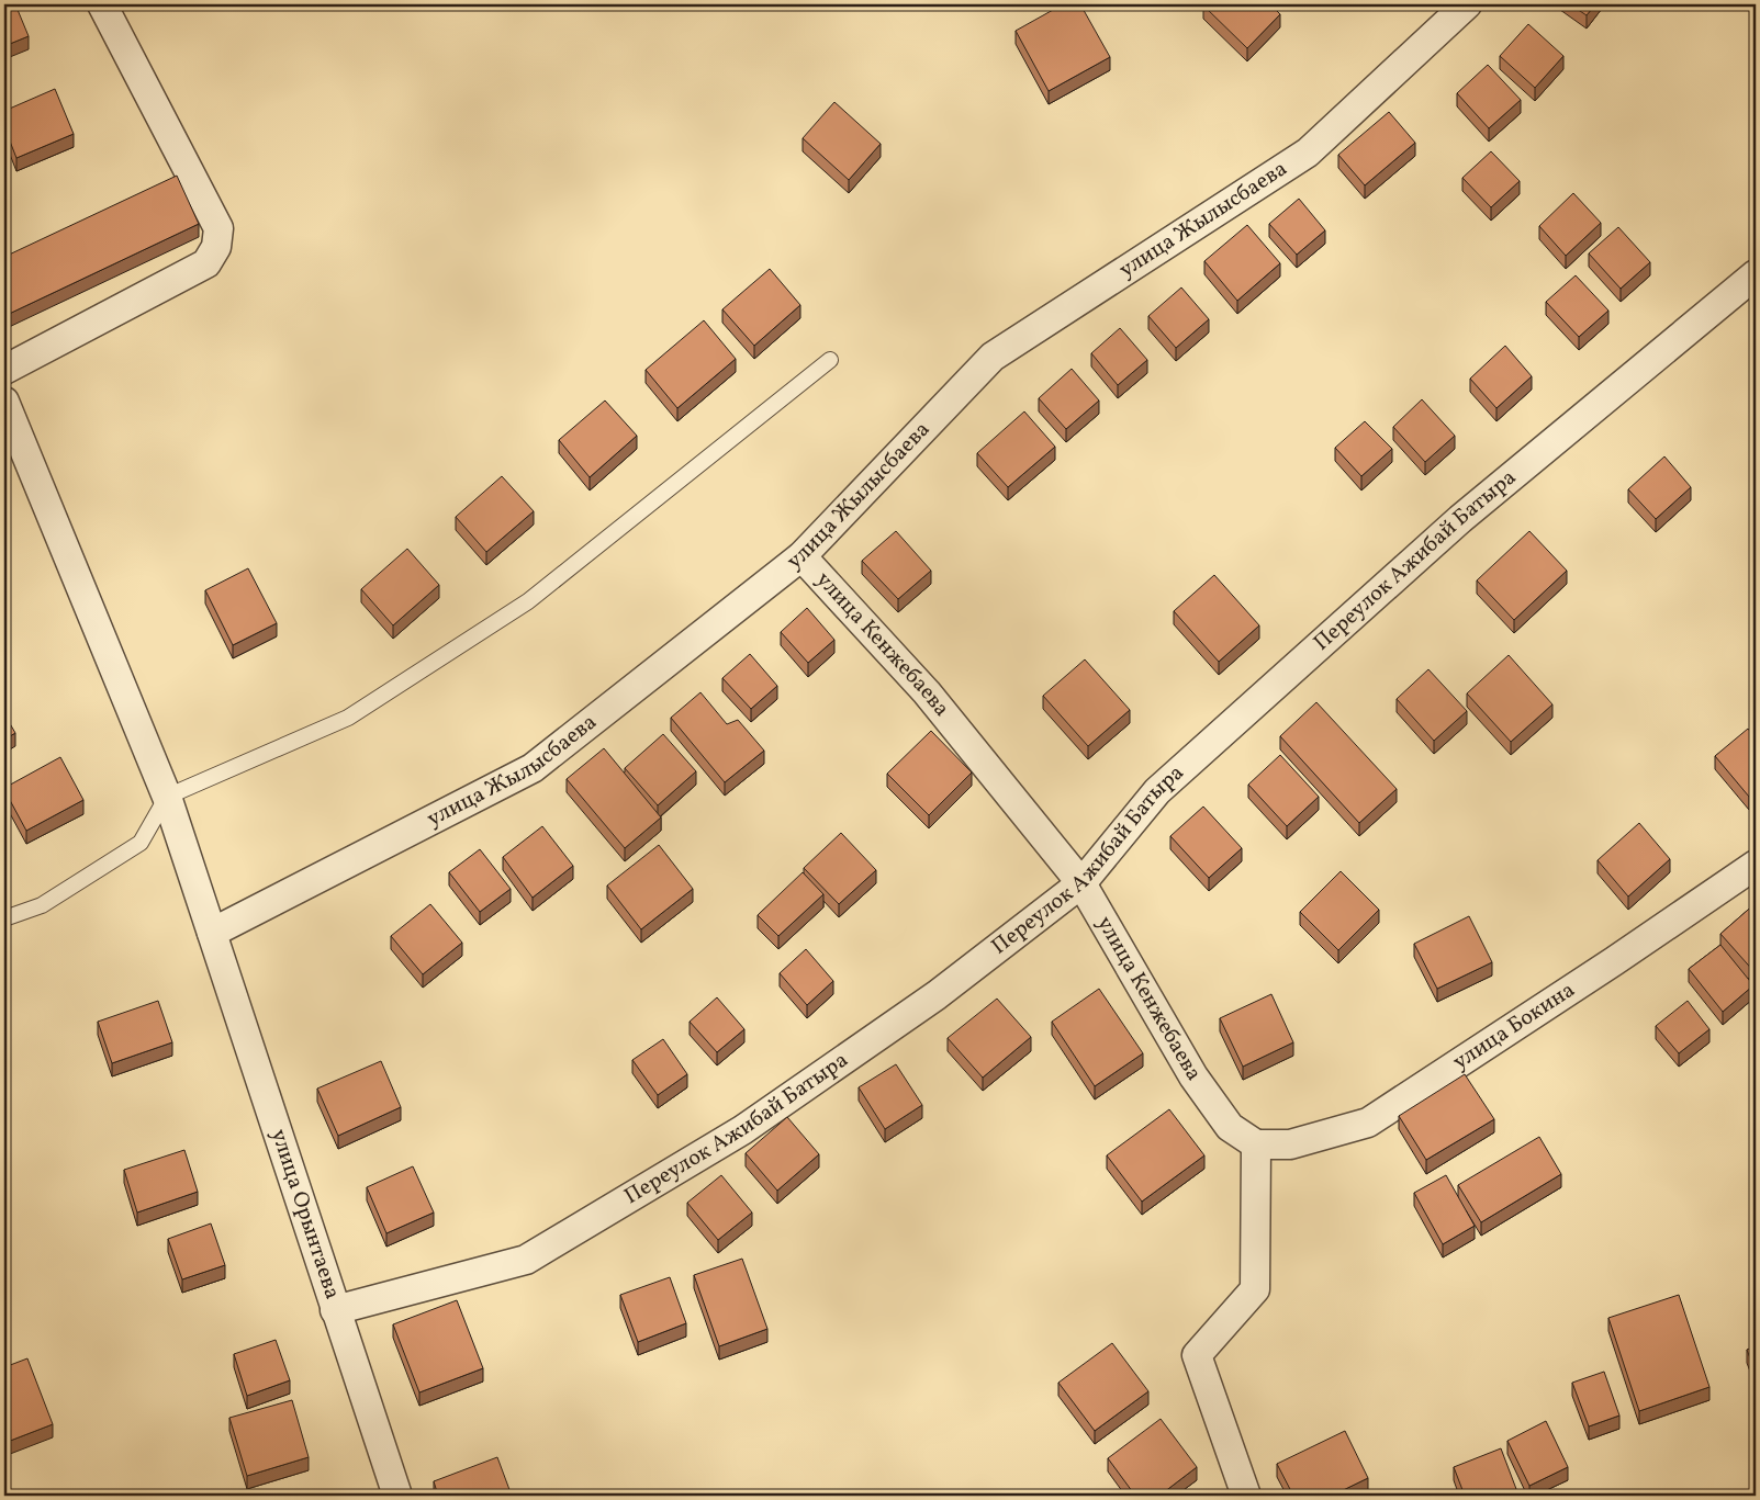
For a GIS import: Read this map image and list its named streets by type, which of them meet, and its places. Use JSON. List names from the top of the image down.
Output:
{
  "streets": {
    "street": [
      "улица Жылысбаева",
      "Переулок Ажибай Батыра",
      "улица Кенжебаева",
      "улица Бокина",
      "улица Орынтаева"
    ]
  },
  "crossings": [
    ["улица Жылысбаева", "улица Кенжебаева"],
    ["улица Жылысбаева", "улица Орынтаева"],
    ["Переулок Ажибай Батыра", "улица Кенжебаева"],
    ["Переулок Ажибай Батыра", "улица Орынтаева"],
    ["улица Кенжебаева", "улица Бокина"]
  ]
}
